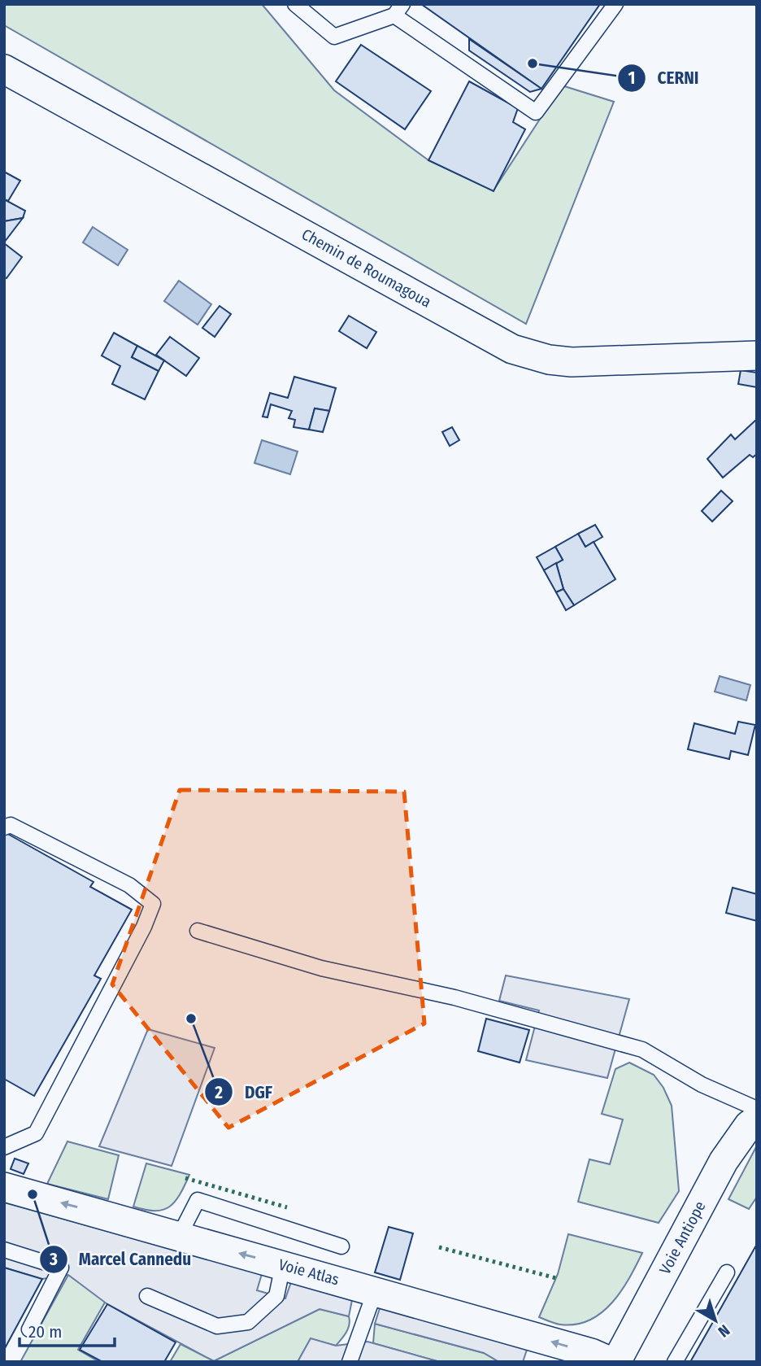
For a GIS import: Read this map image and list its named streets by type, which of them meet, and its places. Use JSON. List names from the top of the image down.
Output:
{
  "streets": {
    "street": ["Chemin de Roumagoua", "Voie Antiope", "Voie Atlas"]
  },
  "one_way": ["Voie Atlas"],
  "places": ["CERNI", "DGF", "Marcel Cannedu"],
  "scale_bar": "20 m",
  "north": "bottom right"
}
